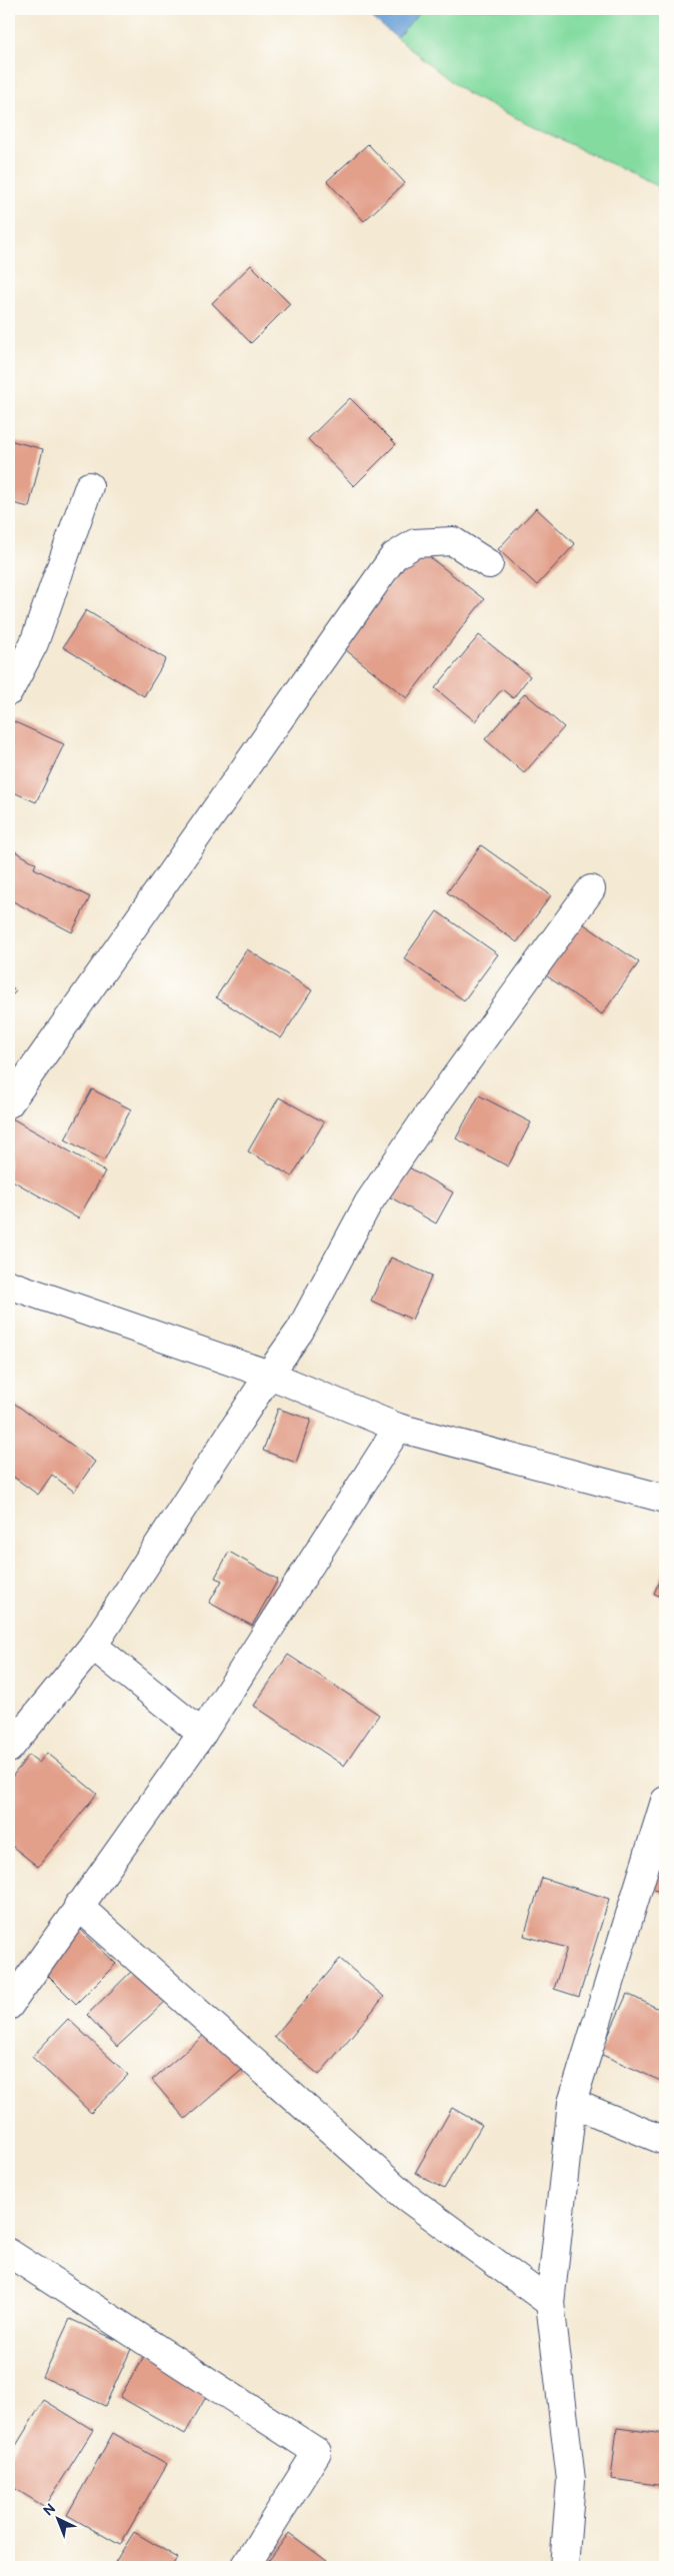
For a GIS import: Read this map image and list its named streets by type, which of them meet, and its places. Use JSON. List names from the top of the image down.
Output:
{
  "north": "top left"
}
